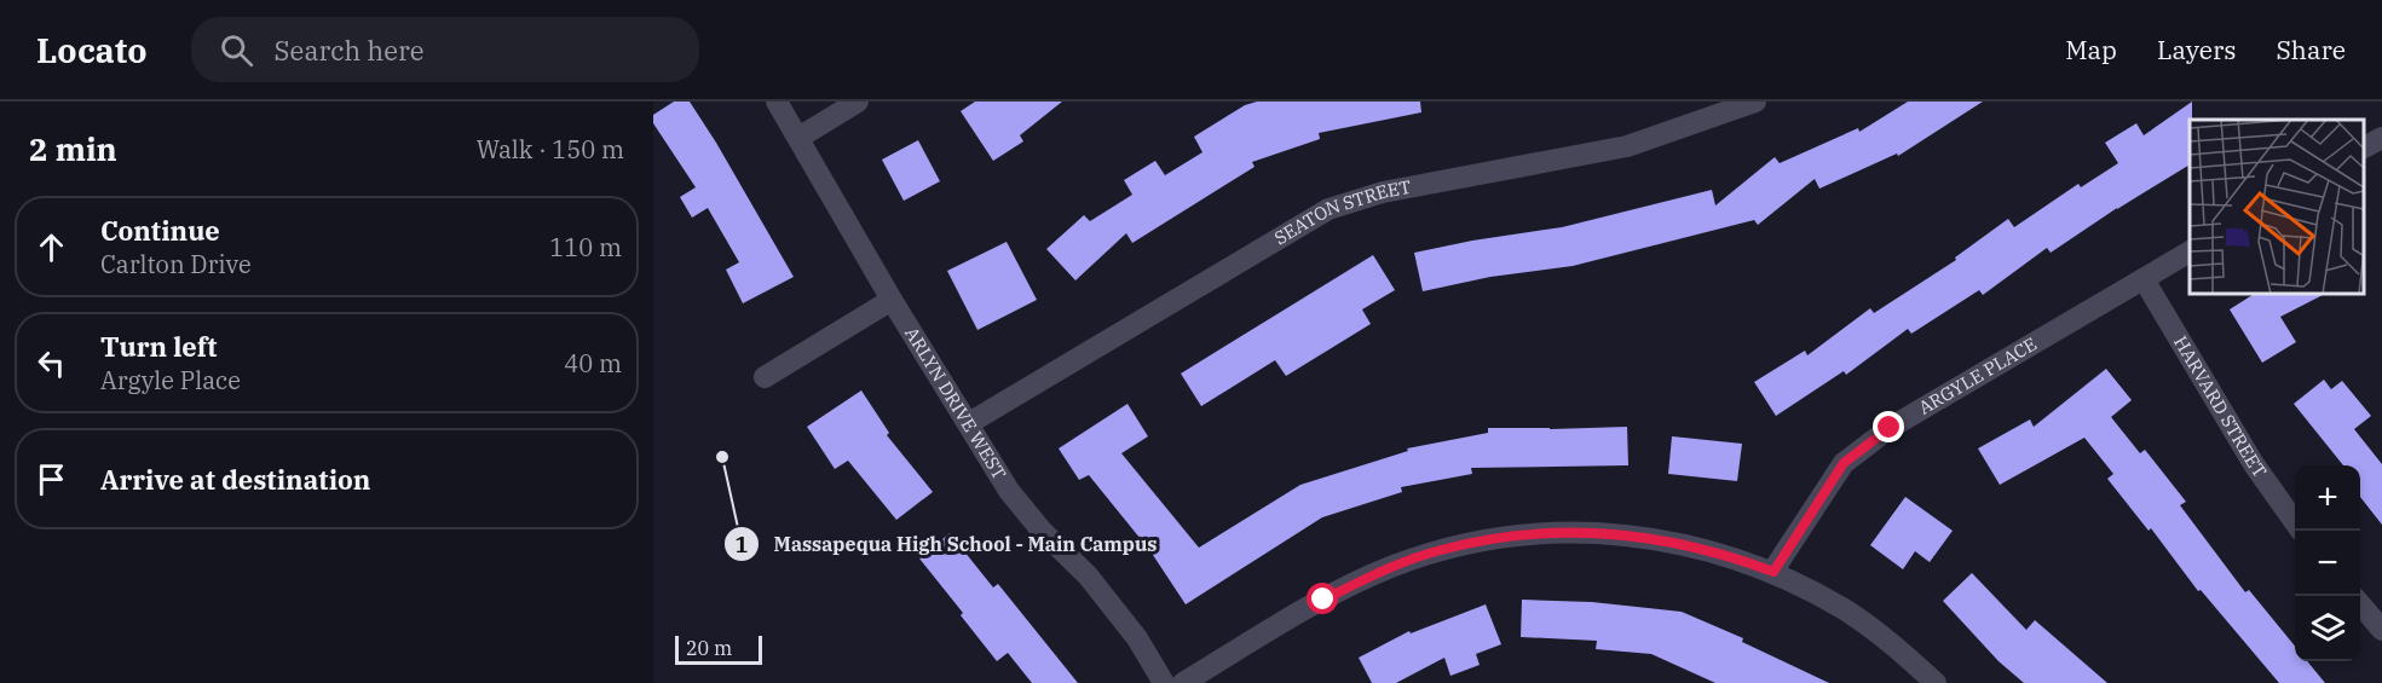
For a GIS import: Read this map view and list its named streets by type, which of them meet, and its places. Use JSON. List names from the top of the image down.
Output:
{
  "streets": {
    "street": [
      "SEATON STREET",
      "ARGYLE PLACE",
      "ARLYN DRIVE WEST",
      "HARVARD STREET"
    ]
  },
  "crossings": [
    ["SEATON STREET", "ARLYN DRIVE WEST"],
    ["ARGYLE PLACE", "HARVARD STREET"]
  ],
  "places": ["Massapequa High School - Main Campus"],
  "scale_bar": "20 m",
  "page": {
    "header": "Locato",
    "search": "Search here",
    "nav": ["Map", "Layers", "Share"],
    "heading": ["2 min", "Walk · 150 m"],
    "list": [
      ["Continue", "Carlton Drive", "110 m"],
      ["Turn left", "Argyle Place", "40 m"],
      "Arrive at destination"
    ],
    "map_buttons": ["+", "−"],
    "scale": "20 m"
  }
}
